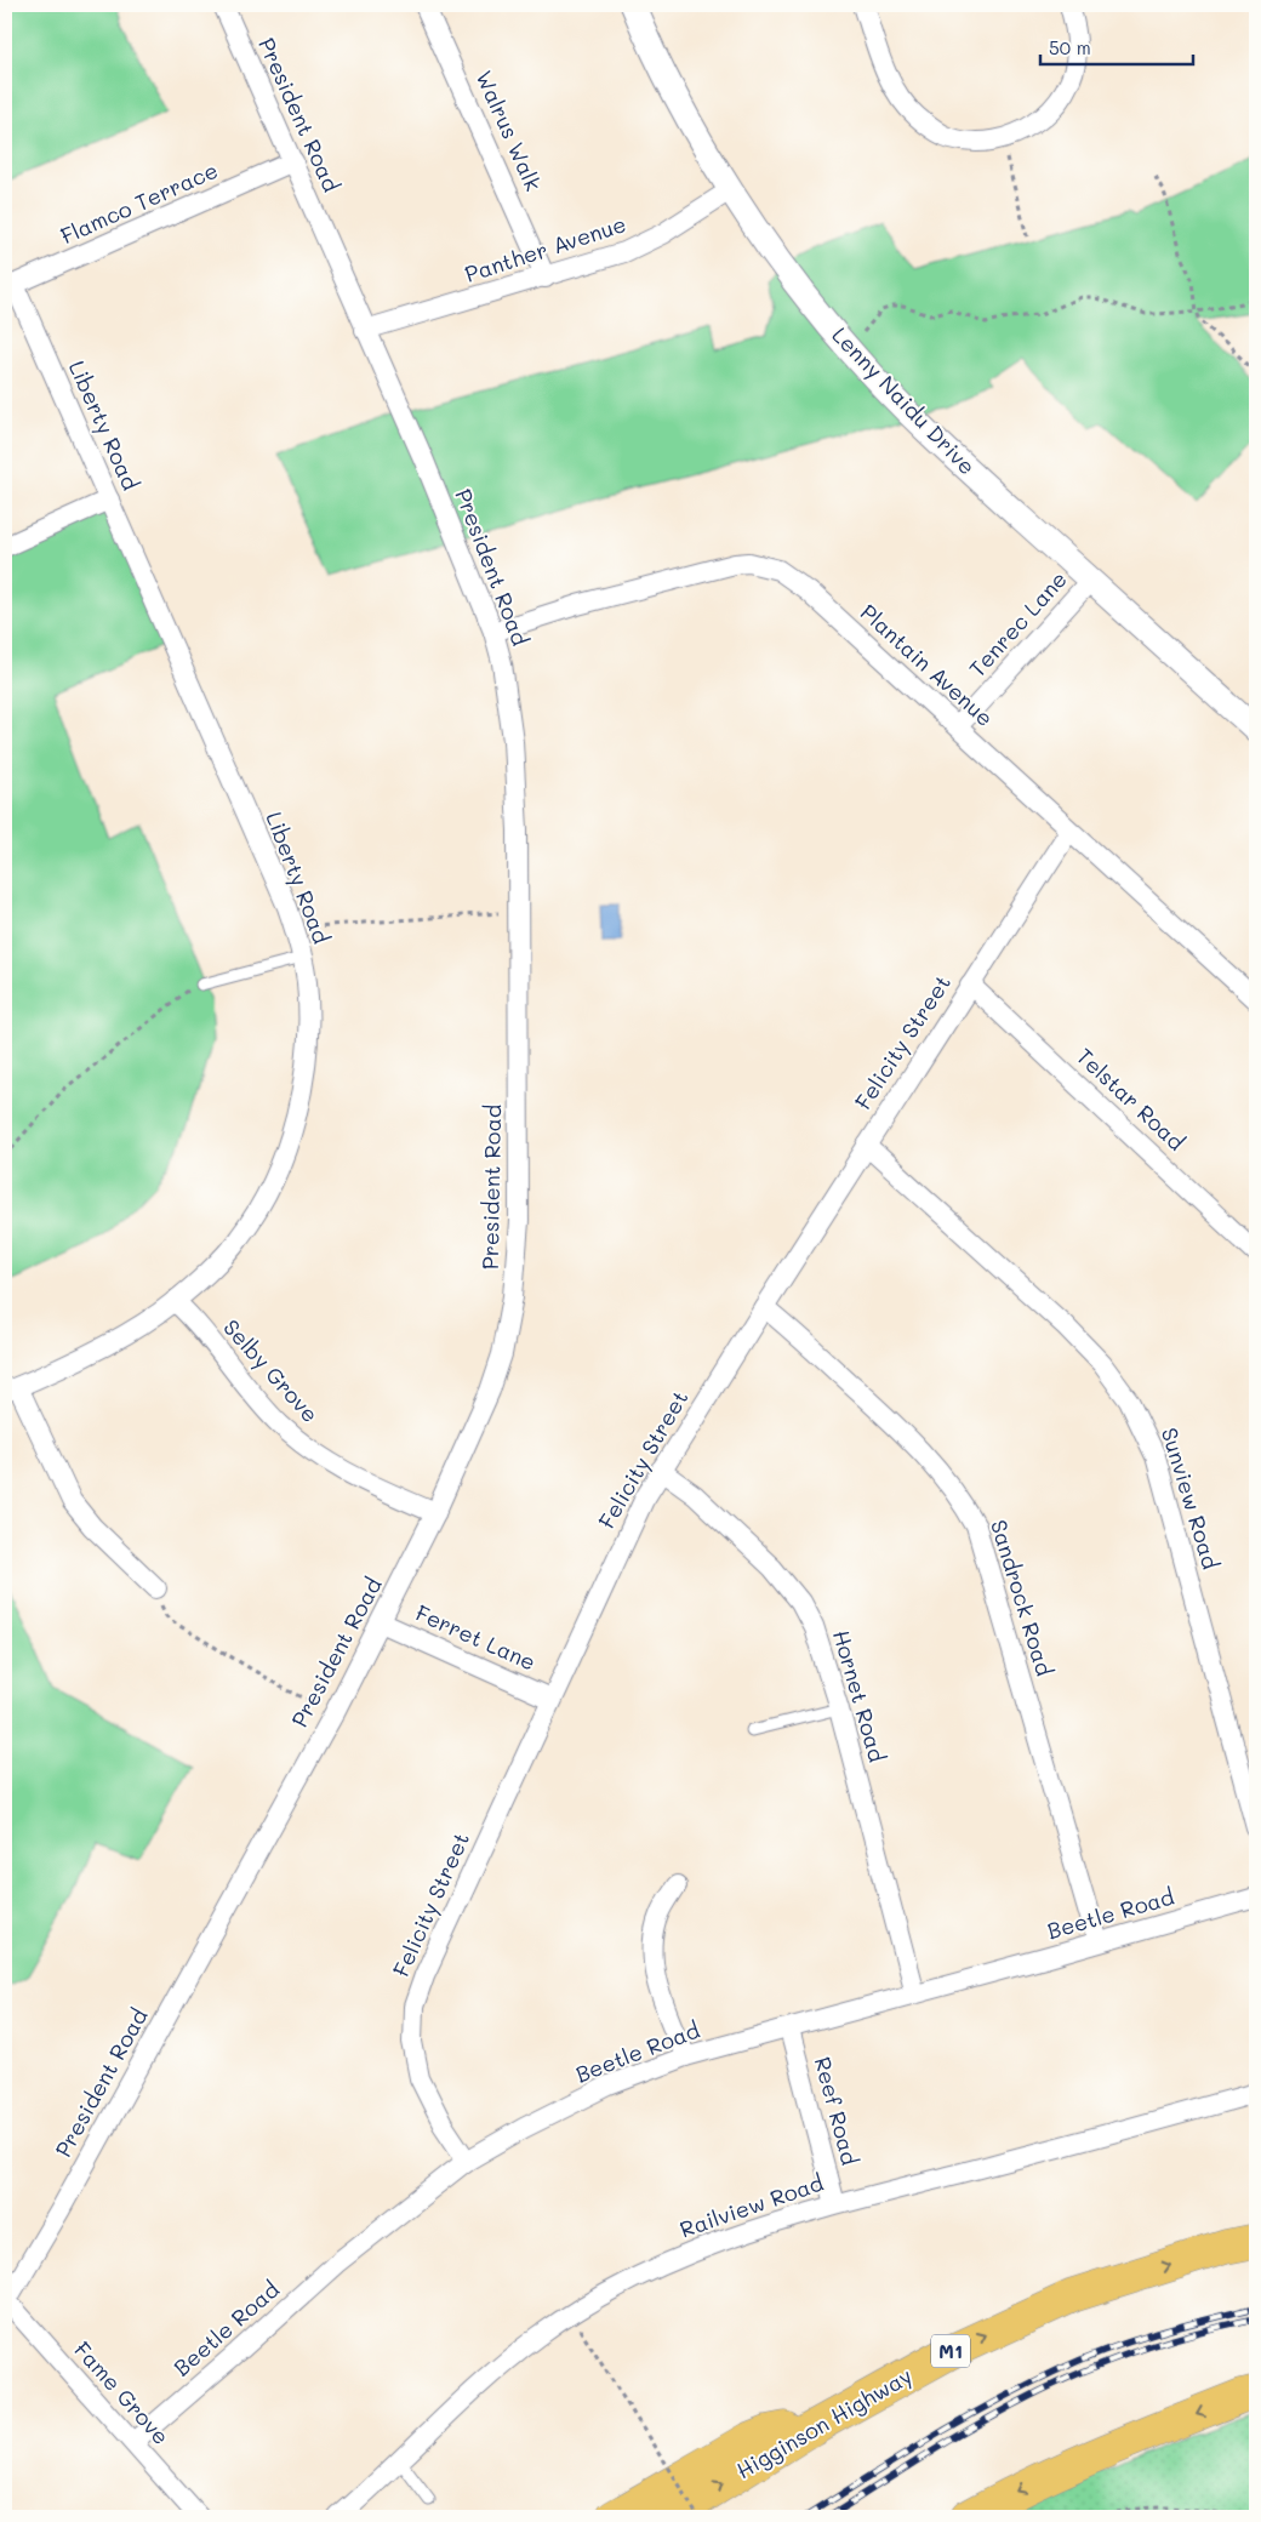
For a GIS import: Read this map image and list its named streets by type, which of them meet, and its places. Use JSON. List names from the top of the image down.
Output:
{
  "streets": {
    "highway": ["M1", "Higginson Highway"],
    "street": [
      "President Road",
      "Walrus Walk",
      "Flamco Terrace",
      "Panther Avenue",
      "Lenny Naidu Drive",
      "Liberty Road",
      "Tenrec Lane",
      "Plantain Avenue",
      "Felicity Street",
      "Telstar Road",
      "Selby Grove",
      "Sunview Road",
      "Sandrock Road",
      "Ferret Lane",
      "Hornet Road",
      "Beetle Road",
      "Reef Road",
      "Railview Road",
      "Fame Grove"
    ]
  },
  "crossings": [
    ["President Road", "Flamco Terrace"],
    ["President Road", "Panther Avenue"],
    ["President Road", "Plantain Avenue"],
    ["President Road", "Selby Grove"],
    ["President Road", "Ferret Lane"],
    ["President Road", "Fame Grove"],
    ["Walrus Walk", "Panther Avenue"],
    ["Flamco Terrace", "Liberty Road"],
    ["Panther Avenue", "Lenny Naidu Drive"],
    ["Lenny Naidu Drive", "Tenrec Lane"],
    ["Liberty Road", "Selby Grove"],
    ["Tenrec Lane", "Plantain Avenue"],
    ["Plantain Avenue", "Felicity Street"],
    ["Felicity Street", "Telstar Road"],
    ["Felicity Street", "Sunview Road"],
    ["Felicity Street", "Sandrock Road"],
    ["Felicity Street", "Ferret Lane"],
    ["Felicity Street", "Hornet Road"],
    ["Felicity Street", "Beetle Road"],
    ["Sandrock Road", "Beetle Road"],
    ["Hornet Road", "Beetle Road"],
    ["Beetle Road", "Reef Road"],
    ["Beetle Road", "Fame Grove"],
    ["Reef Road", "Railview Road"]
  ],
  "scale_bar": "50 m"
}
